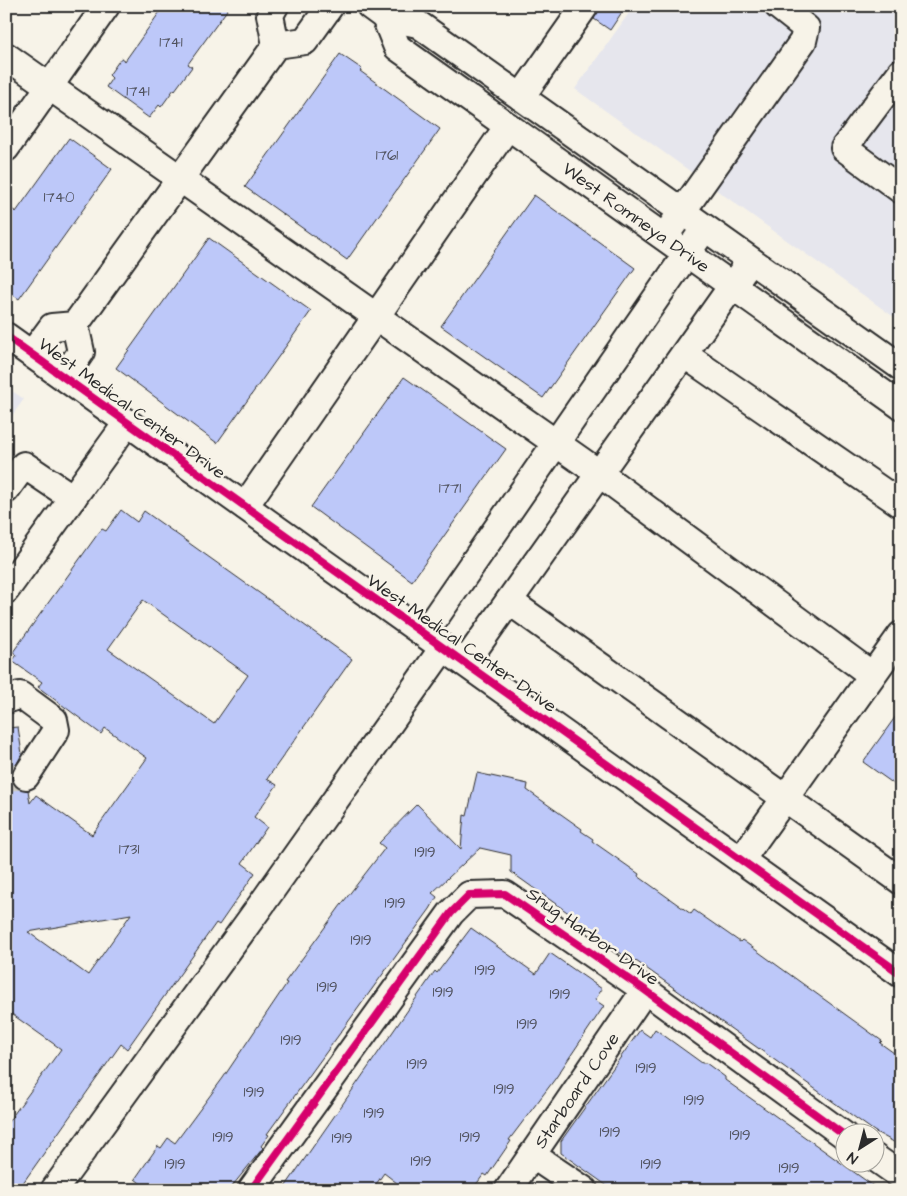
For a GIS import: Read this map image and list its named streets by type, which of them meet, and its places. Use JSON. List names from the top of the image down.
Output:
{
  "streets": {
    "street": [
      "West Romneya Drive",
      "West Medical Center Drive",
      "Snug Harbor Drive",
      "Starboard Cove"
    ]
  },
  "crossings": [
    ["Snug Harbor Drive", "Starboard Cove"]
  ],
  "house_numbers": [
    "1741",
    "1741",
    "1761",
    "1740",
    "1771",
    "1731",
    "1919",
    "1919",
    "1919",
    "1919",
    "1919",
    "1919",
    "1919",
    "1919",
    "1919",
    "1919",
    "1919",
    "1919",
    "1919",
    "1919",
    "1919",
    "1919",
    "1919",
    "1919",
    "1919",
    "1919",
    "1919",
    "1919",
    "1919",
    "1919"
  ],
  "north": "bottom left"
}
